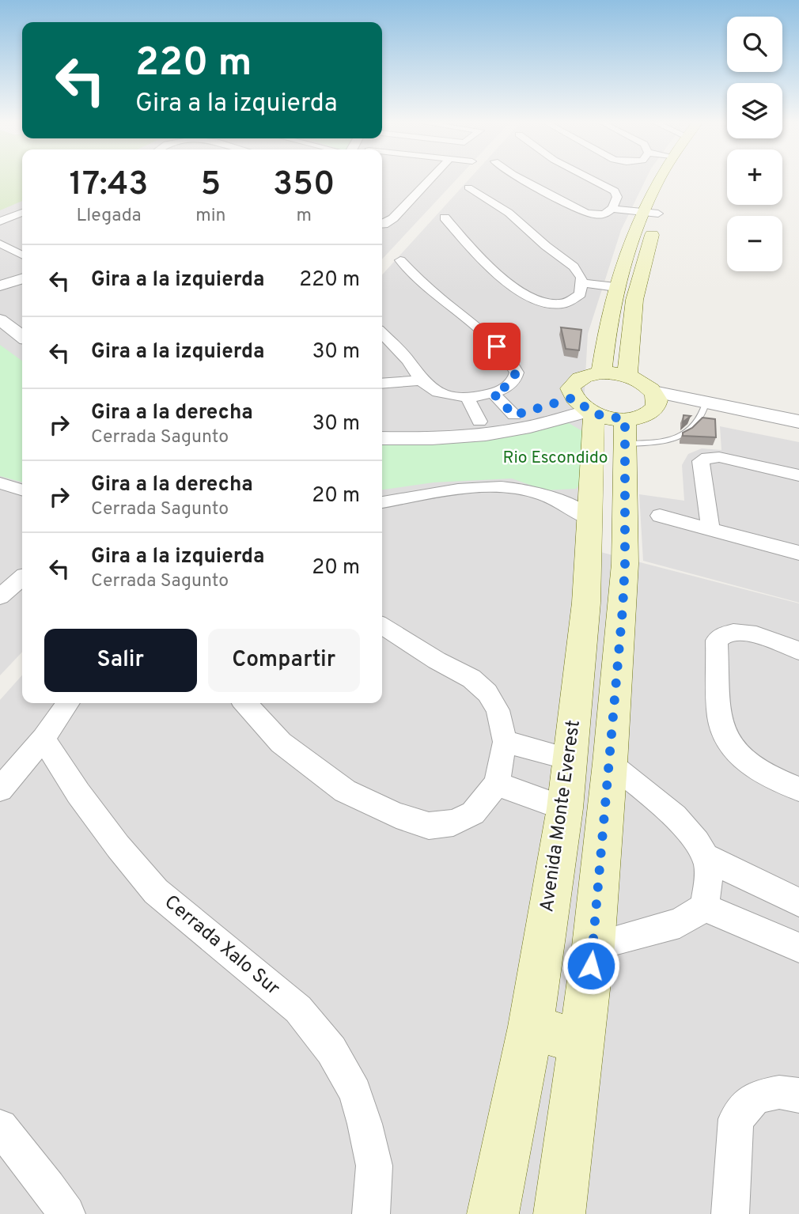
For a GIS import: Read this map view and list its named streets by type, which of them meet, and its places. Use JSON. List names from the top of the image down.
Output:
{
  "streets": {
    "main road": ["Avenida Monte Everest"],
    "street": ["Cerrada Xalo Sur"]
  },
  "parks": ["Rio Escondido"],
  "page": {
    "map_buttons": ["+", "−"],
    "turn": ["220 m", "Gira a la izquierda"],
    "eta": [
      "17:43",
      "Llegada",
      "5",
      "min",
      "350",
      "m"
    ],
    "list": [
      {
        "name": "Gira a la izquierda",
        "value": "220 m"
      },
      {
        "name": "Gira a la izquierda",
        "value": "30 m"
      },
      {
        "name": "Gira a la derecha",
        "note": "Cerrada Sagunto",
        "value": "30 m"
      },
      {
        "name": "Gira a la derecha",
        "note": "Cerrada Sagunto",
        "value": "20 m"
      },
      {
        "name": "Gira a la izquierda",
        "note": "Cerrada Sagunto",
        "value": "20 m"
      }
    ],
    "buttons": ["Salir", "Compartir"]
  }
}
